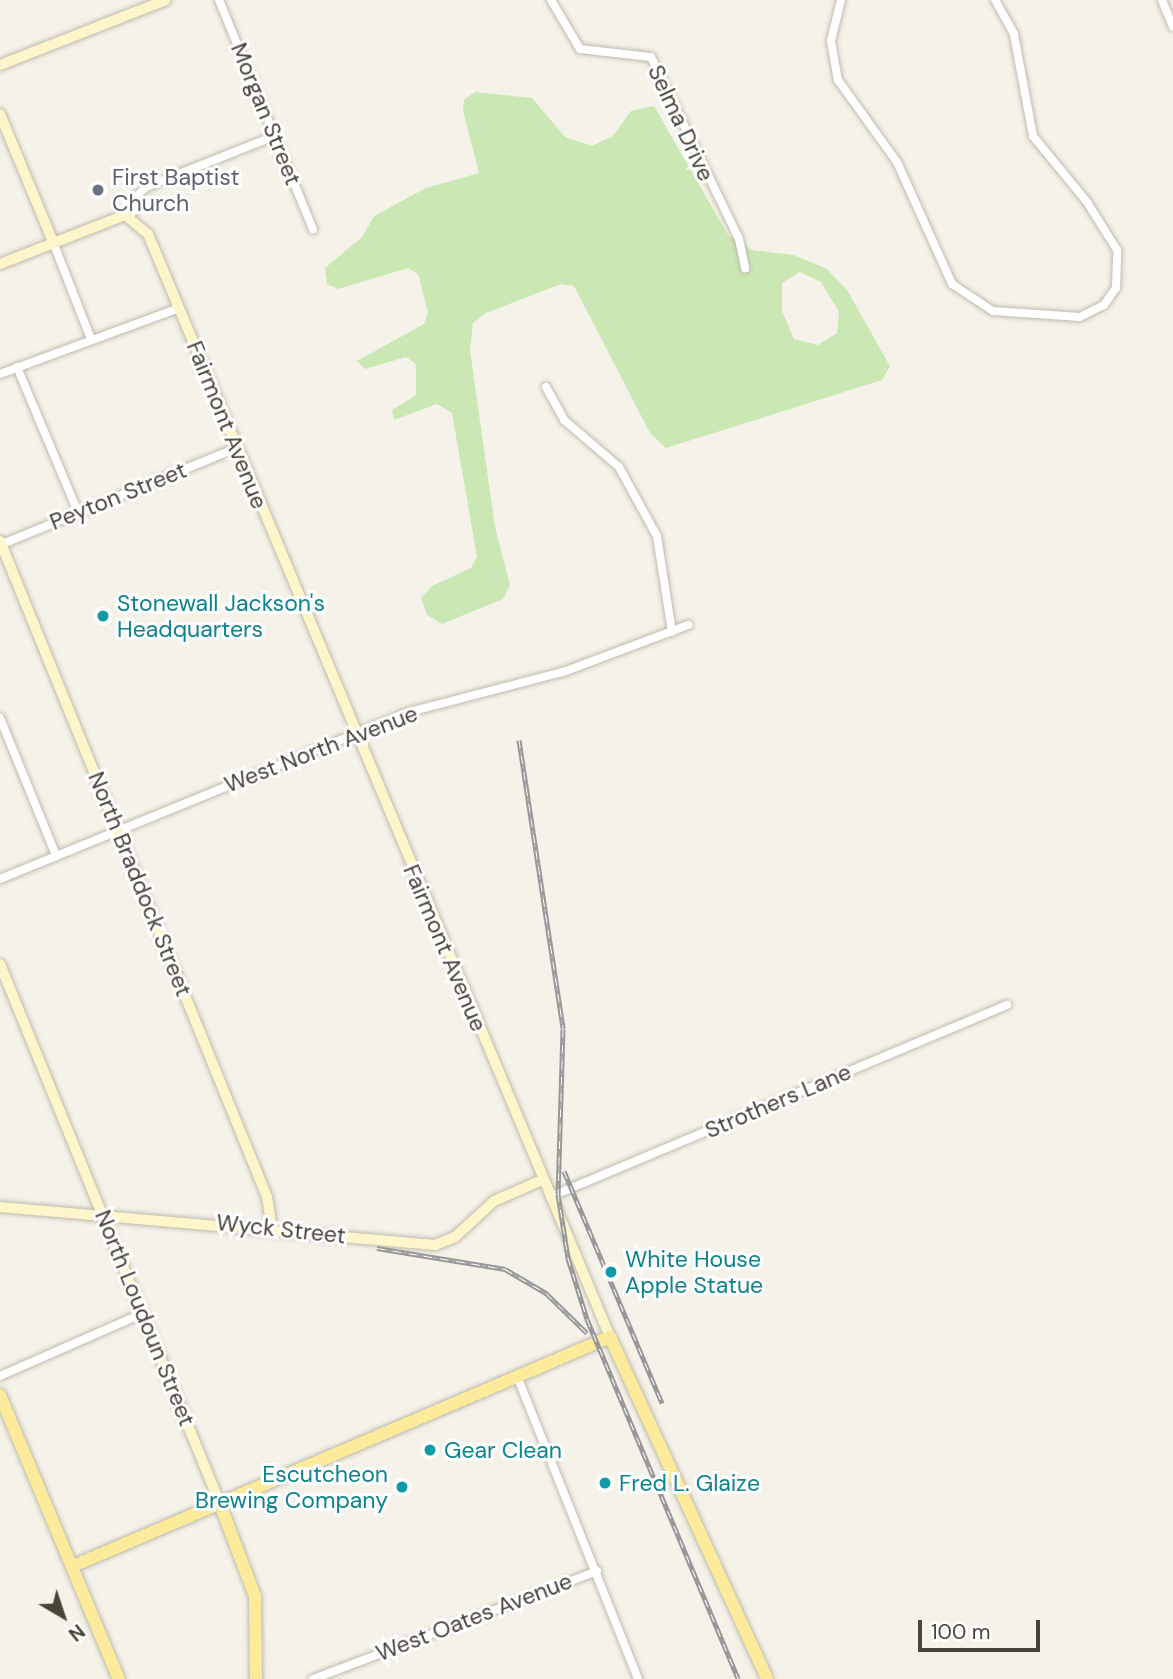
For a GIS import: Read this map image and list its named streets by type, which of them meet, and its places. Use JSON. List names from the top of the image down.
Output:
{
  "streets": {
    "main road": ["Fairmont Avenue", "North Loudoun Street"],
    "street": [
      "Morgan Street",
      "Selma Drive",
      "Peyton Street",
      "West North Avenue",
      "North Braddock Street",
      "Strothers Lane",
      "Wyck Street",
      "West Oates Avenue"
    ]
  },
  "crossings": [
    ["Fairmont Avenue", "Peyton Street"],
    ["Fairmont Avenue", "West North Avenue"],
    ["Fairmont Avenue", "Strothers Lane"],
    ["Fairmont Avenue", "Wyck Street"],
    ["Peyton Street", "North Braddock Street"],
    ["West North Avenue", "North Braddock Street"],
    ["North Braddock Street", "Wyck Street"],
    ["Wyck Street", "North Loudoun Street"]
  ],
  "places": [
    "First Baptist Church",
    "Stonewall Jackson's Headquarters",
    "White House Apple Statue",
    "Gear Clean",
    "Fred L. Glaize",
    "Escutcheon Brewing Company"
  ],
  "scale_bar": "100 m",
  "north": "bottom right"
}
